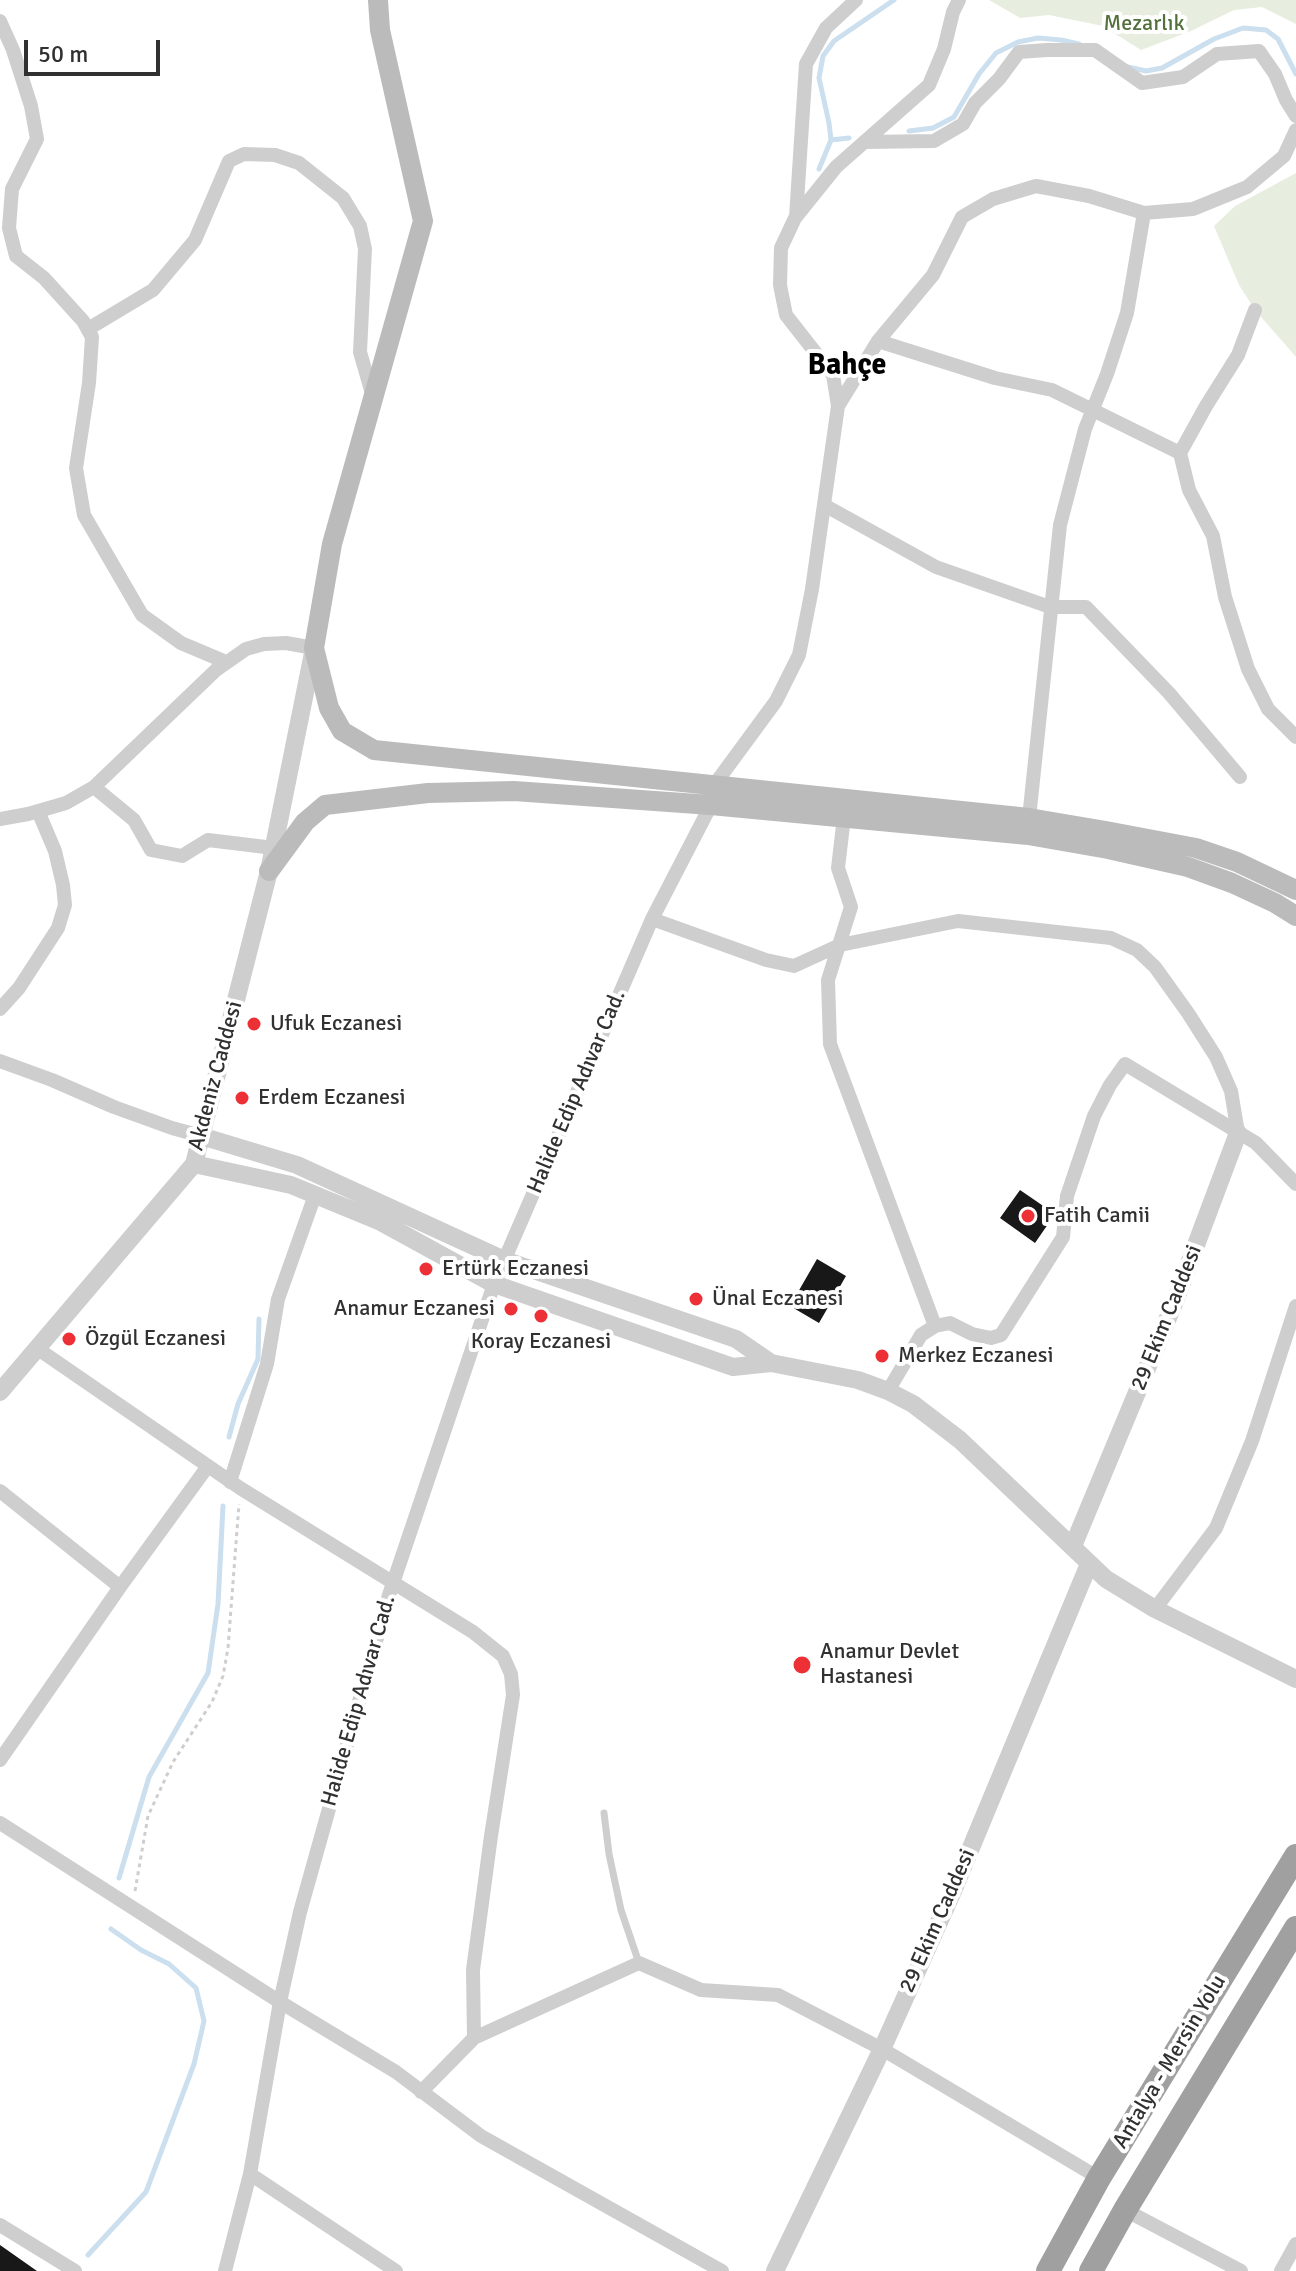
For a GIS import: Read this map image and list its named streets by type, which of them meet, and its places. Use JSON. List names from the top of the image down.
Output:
{
  "streets": {
    "highway": ["Antalya - Mersin Yolu"],
    "street": ["Akdeniz Caddesi", "Halide Edip Adıvar Cad.", "29 Ekim Caddesi"]
  },
  "districts": ["Bahçe"],
  "parks": ["Mezarlık"],
  "places": [
    "Ufuk Eczanesi",
    "Erdem Eczanesi",
    "Fatih Camii",
    "Ertürk Eczanesi",
    "Ünal Eczanesi",
    "Anamur Eczanesi",
    "Koray Eczanesi",
    "Özgül Eczanesi",
    "Merkez Eczanesi",
    "Anamur Devlet Hastanesi"
  ],
  "scale_bar": "50 m"
}
